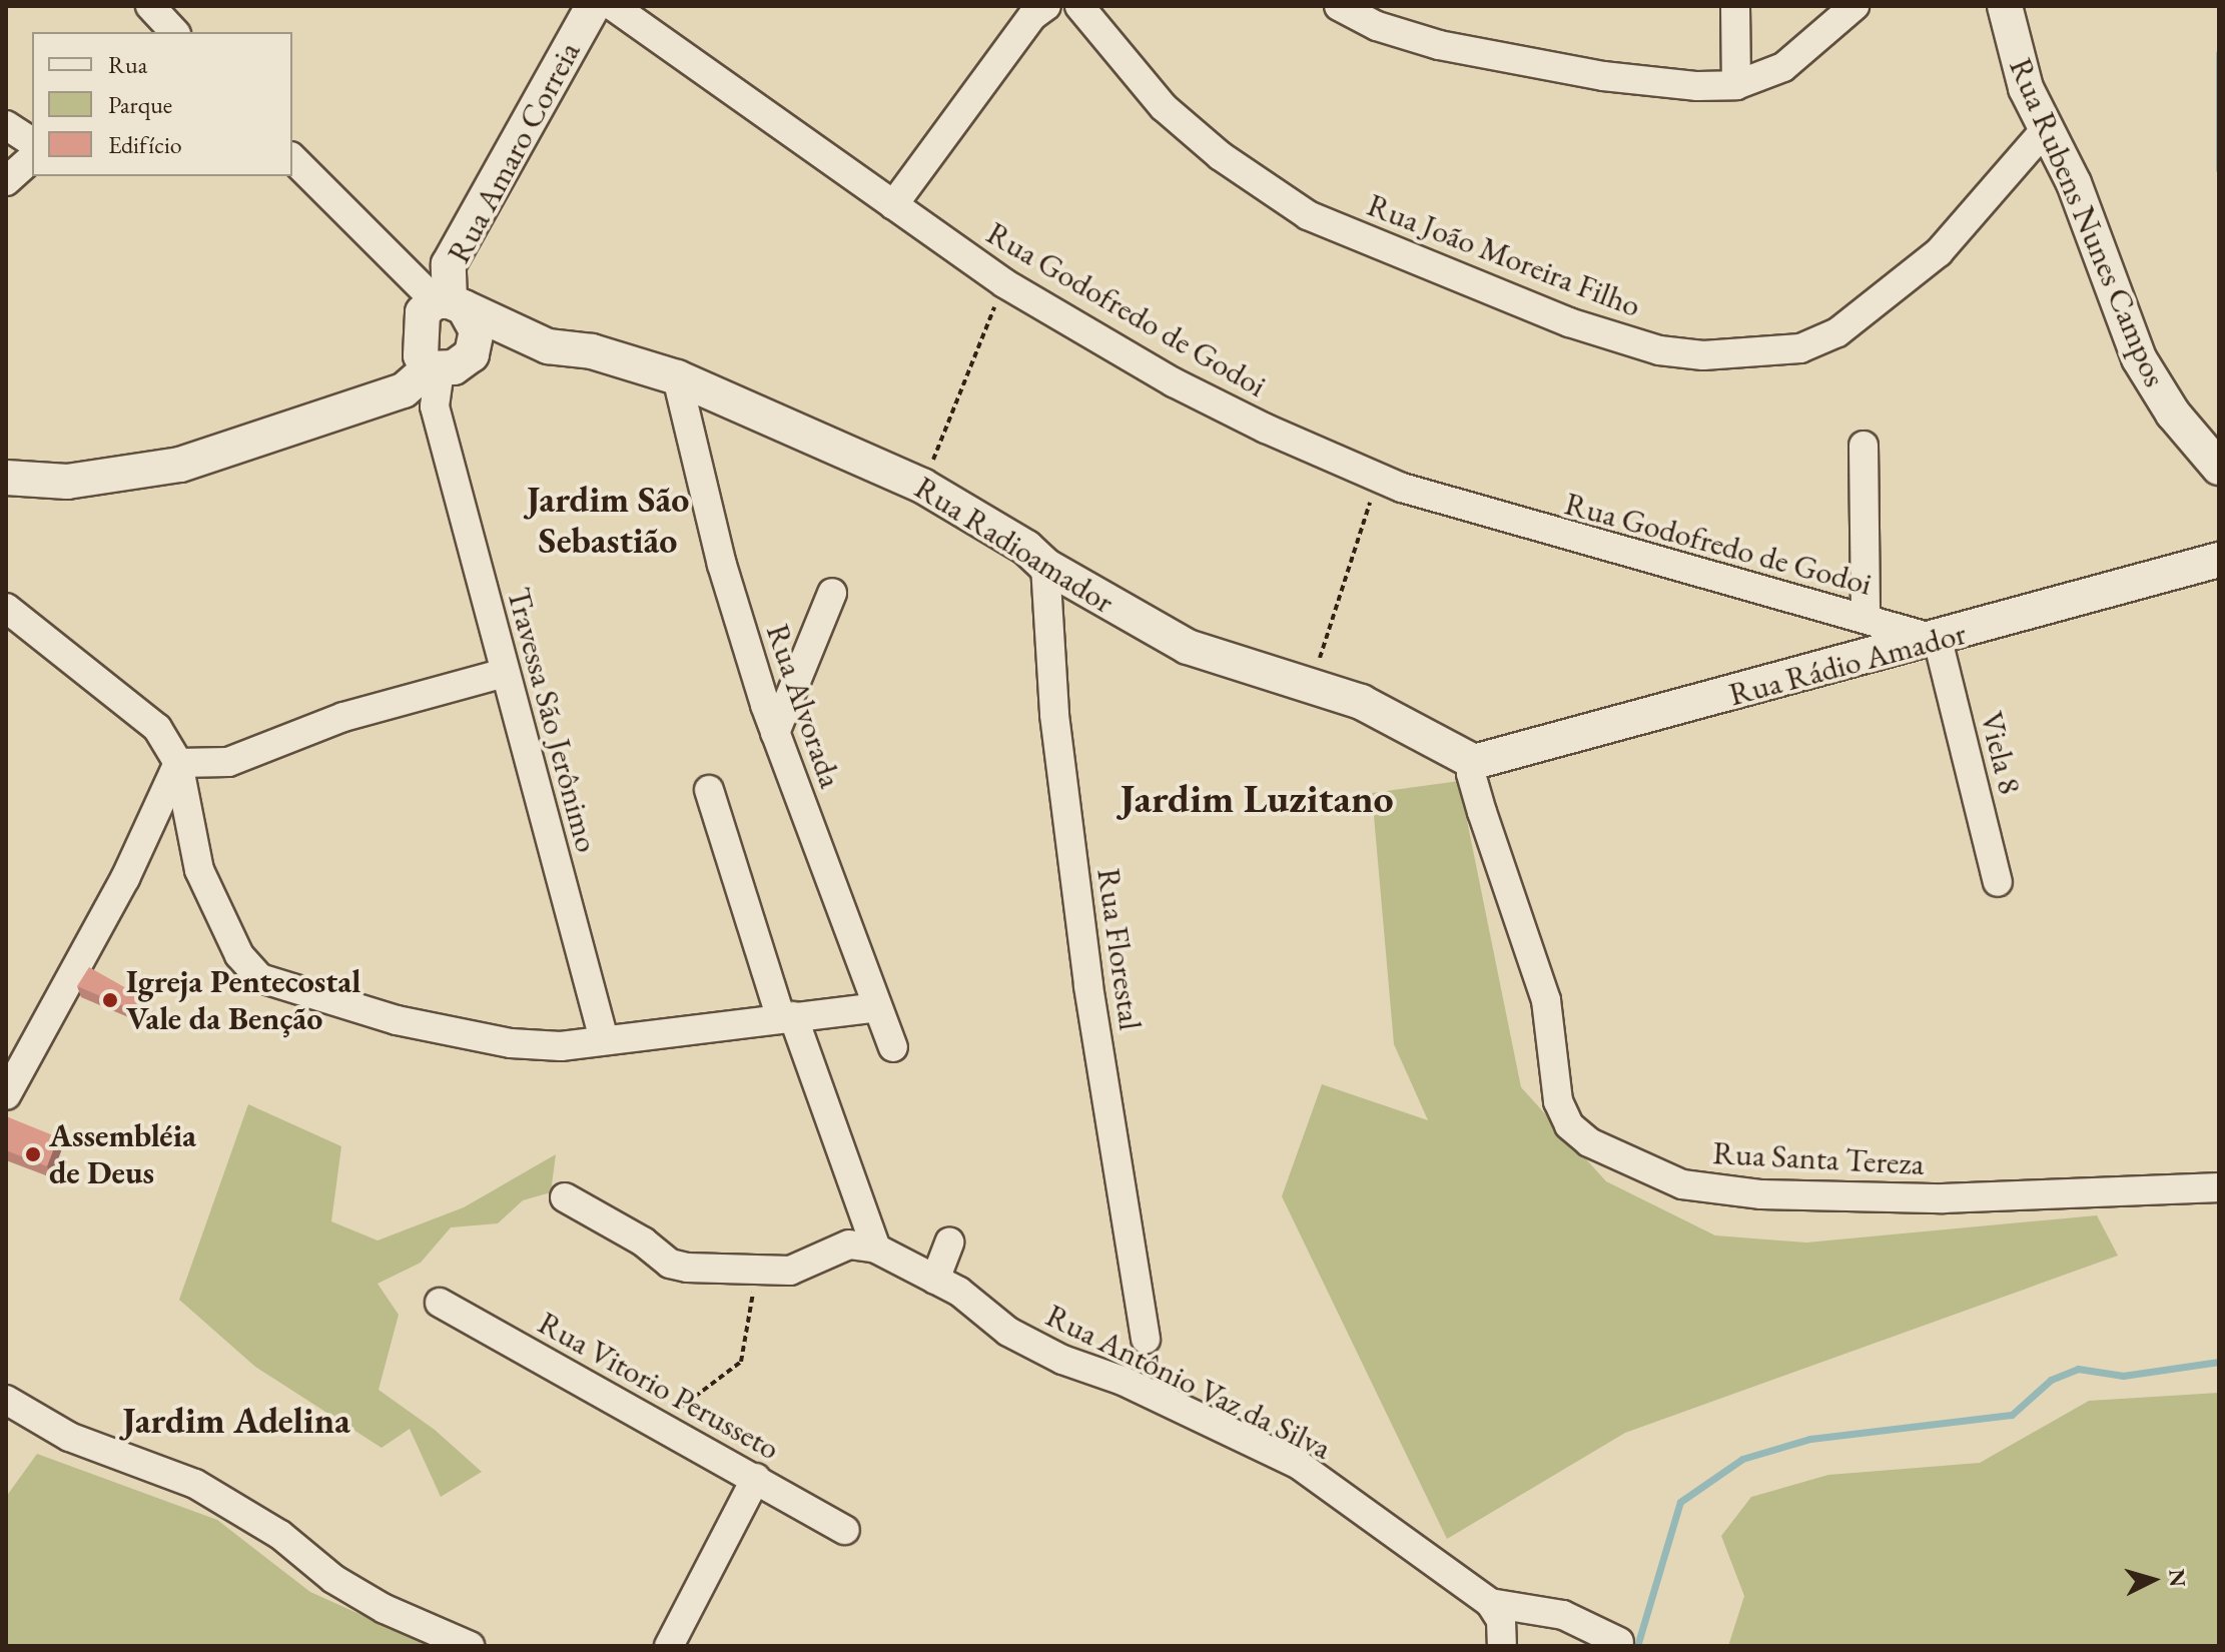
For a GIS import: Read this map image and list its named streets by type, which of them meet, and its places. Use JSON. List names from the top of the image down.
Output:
{
  "streets": {
    "street": [
      "Rua Amaro Correia",
      "Rua Rubens Nunes Campos",
      "Rua João Moreira Filho",
      "Rua Godofredo de Godoi",
      "Rua Radioamador",
      "Rua Rádio Amador",
      "Rua Alvorada",
      "Travessa São Jerônimo",
      "Viela 8",
      "Rua Florestal",
      "Rua Santa Tereza",
      "Rua Antônio Vaz da Silva",
      "Rua Vitorio Perusseto"
    ]
  },
  "crossings": [
    ["Rua Amaro Correia", "Rua Radioamador"],
    ["Rua Amaro Correia", "Travessa São Jerônimo"],
    ["Rua Rubens Nunes Campos", "Rua João Moreira Filho"],
    ["Rua Godofredo de Godoi", "Rua Rádio Amador"],
    ["Rua Godofredo de Godoi", "Viela 8"],
    ["Rua Radioamador", "Rua Rádio Amador"],
    ["Rua Radioamador", "Rua Alvorada"],
    ["Rua Radioamador", "Travessa São Jerônimo"],
    ["Rua Radioamador", "Rua Florestal"],
    ["Rua Radioamador", "Rua Santa Tereza"],
    ["Rua Rádio Amador", "Viela 8"],
    ["Rua Rádio Amador", "Rua Santa Tereza"]
  ],
  "districts": ["Jardim São Sebastião", "Jardim Luzitano", "Jardim Adelina"],
  "places": ["Igreja Pentecostal Vale da Benção", "Assembléia de Deus"],
  "legend": ["Rua", "Parque", "Edifício"],
  "north": "right"
}
